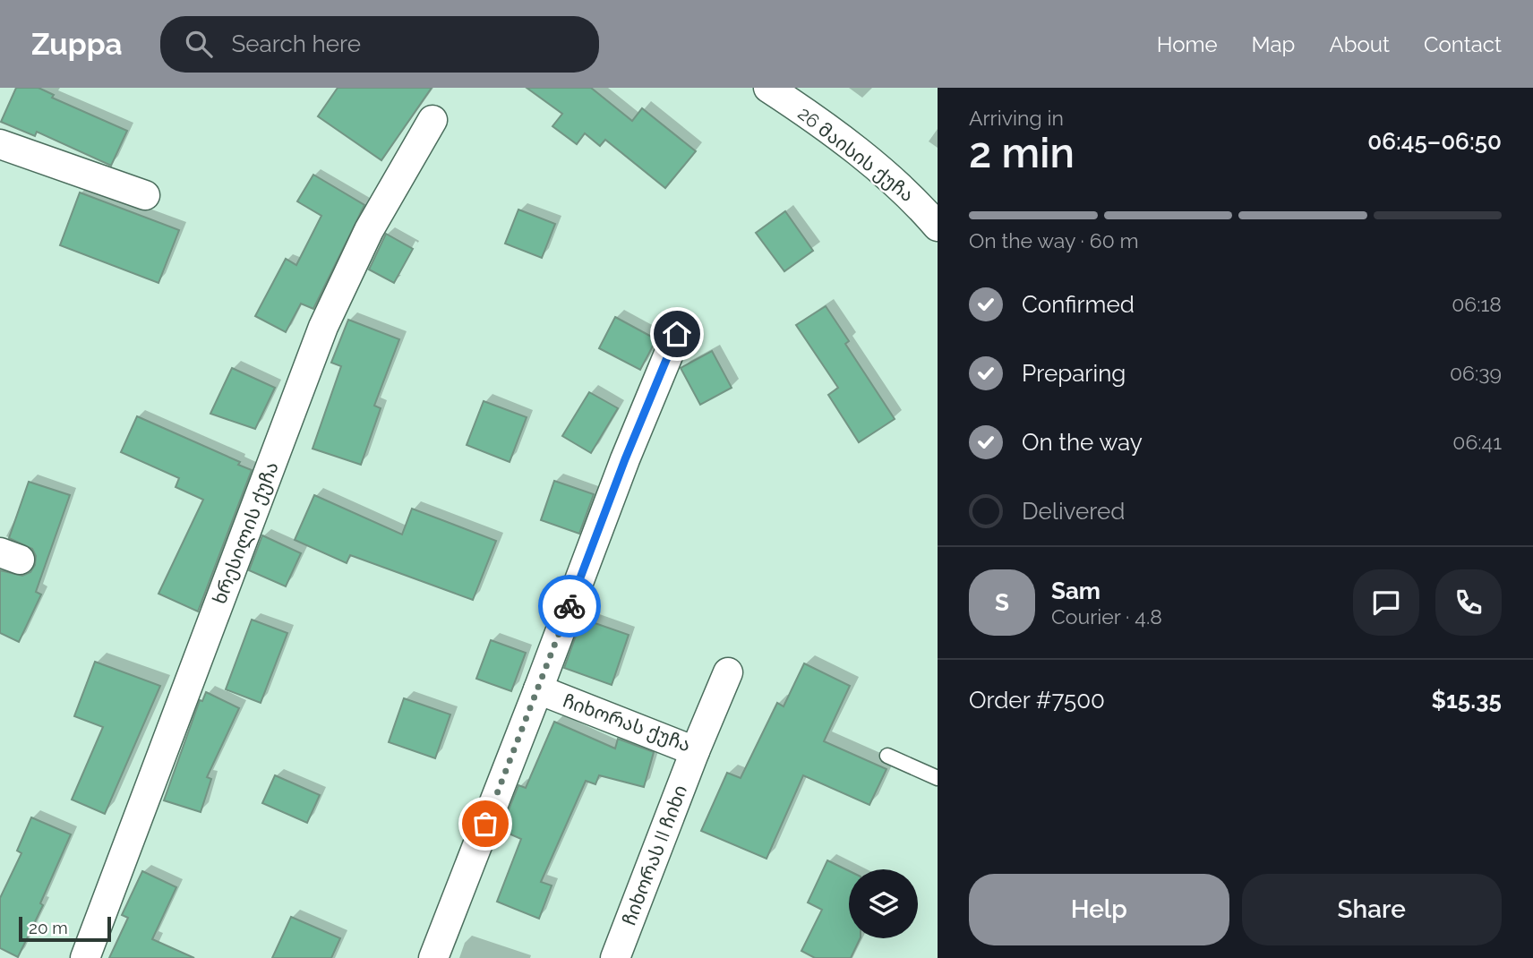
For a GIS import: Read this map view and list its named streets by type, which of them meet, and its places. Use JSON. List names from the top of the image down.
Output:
{
  "streets": {
    "street": [
      "26 მაისის ქუჩა",
      "ხრესილის ქუჩა",
      "ჩიხორას ქუჩა",
      "ჩიხორას II ჩიხი"
    ]
  },
  "crossings": [
    ["ჩიხორას ქუჩა", "ჩიხორას II ჩიხი"]
  ],
  "scale_bar": "20 m",
  "page": {
    "header": "Zuppa",
    "search": "Search here",
    "nav": [
      "Home",
      "Map",
      "About",
      "Contact"
    ],
    "heading": ["2 min", "Arriving in", "06:45–06:50"],
    "panel": [
      "Sam",
      "Courier · 4.8",
      "Order #7500",
      "$15.35"
    ],
    "bar": "On the way · 60 m",
    "list": [
      ["Confirmed", "06:18"],
      ["Preparing", "06:39"],
      ["On the way", "06:41"],
      "Delivered"
    ],
    "round": "S",
    "buttons": ["Help", "Share"],
    "scale": "20 m"
  }
}
